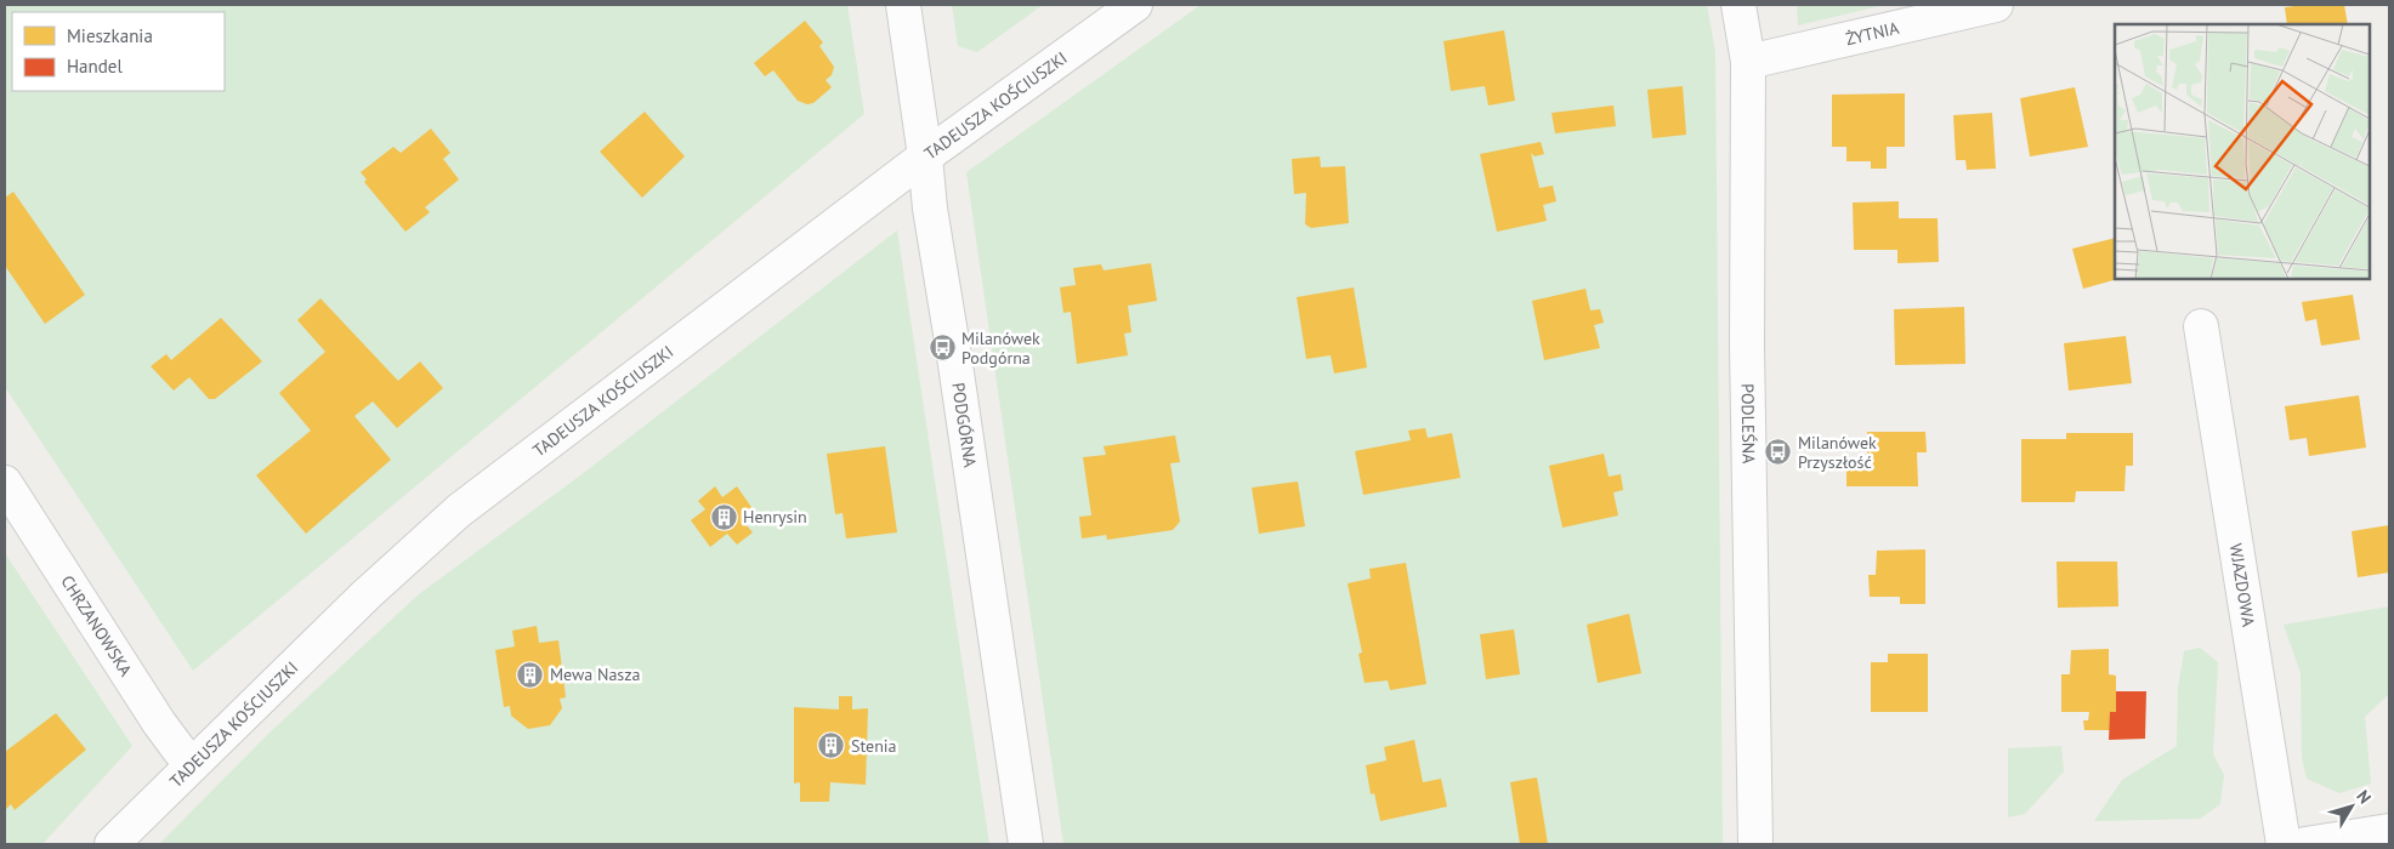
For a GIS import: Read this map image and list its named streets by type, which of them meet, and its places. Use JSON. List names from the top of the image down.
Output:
{
  "streets": {
    "street": [
      "ŻYTNIA",
      "TADEUSZA KOŚCIUSZKI",
      "PODGÓRNA",
      "PODLEŚNA",
      "WJAZDOWA",
      "CHRZANOWSKA"
    ]
  },
  "crossings": [
    ["ŻYTNIA", "PODLEŚNA"],
    ["TADEUSZA KOŚCIUSZKI", "PODGÓRNA"],
    ["TADEUSZA KOŚCIUSZKI", "CHRZANOWSKA"]
  ],
  "places": {
    "bus stop": ["Milanówek Podgórna", "Milanówek Przyszłość"],
    "building": ["Henrysin", "Mewa Nasza", "Stenia"]
  },
  "legend": ["Mieszkania", "Handel"],
  "north": "top right"
}
